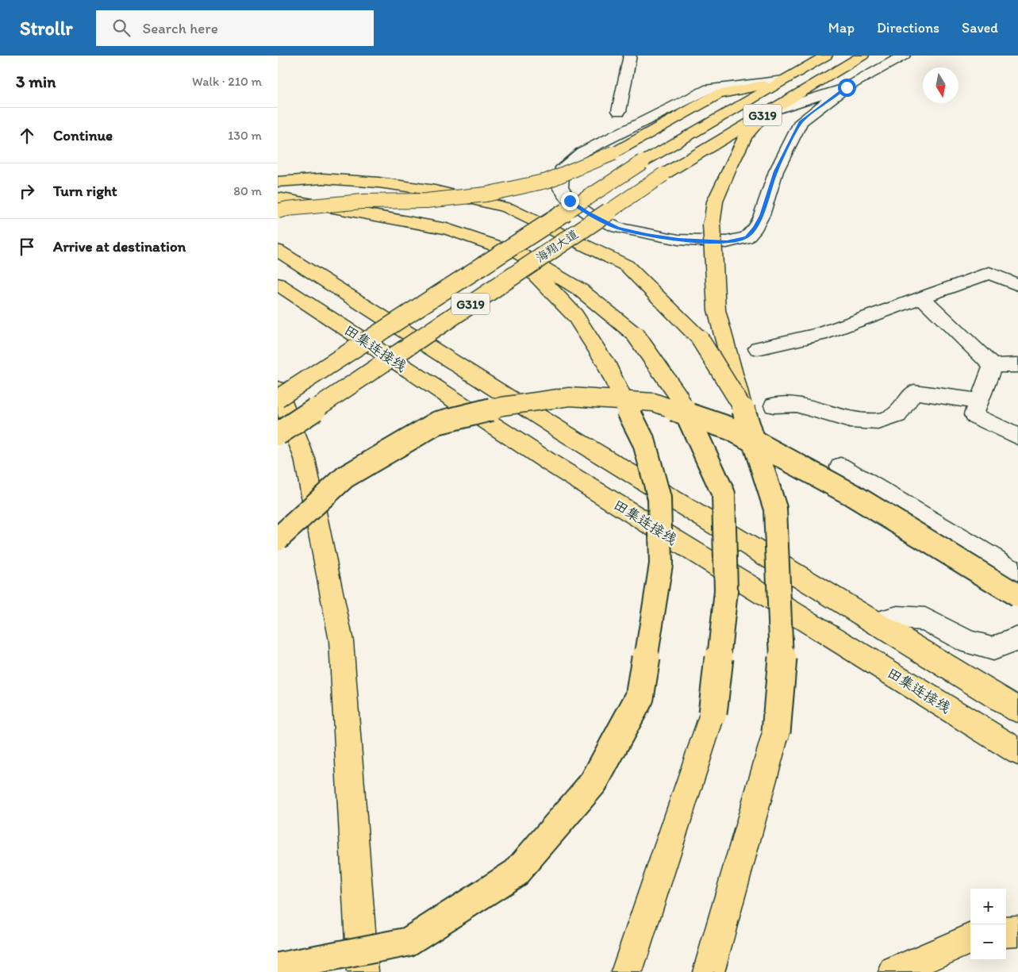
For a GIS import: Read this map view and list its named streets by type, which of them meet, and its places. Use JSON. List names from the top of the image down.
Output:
{
  "streets": {
    "highway": ["G319", "海翔大道", "田集连接线"]
  },
  "north": "bottom",
  "page": {
    "header": "Strollr",
    "search": "Search here",
    "nav": ["Map", "Directions", "Saved"],
    "heading": ["3 min", "Walk · 210 m"],
    "list": [
      ["Continue", "130 m"],
      ["Turn right", "80 m"],
      "Arrive at destination"
    ],
    "map_buttons": ["+", "−"]
  }
}
